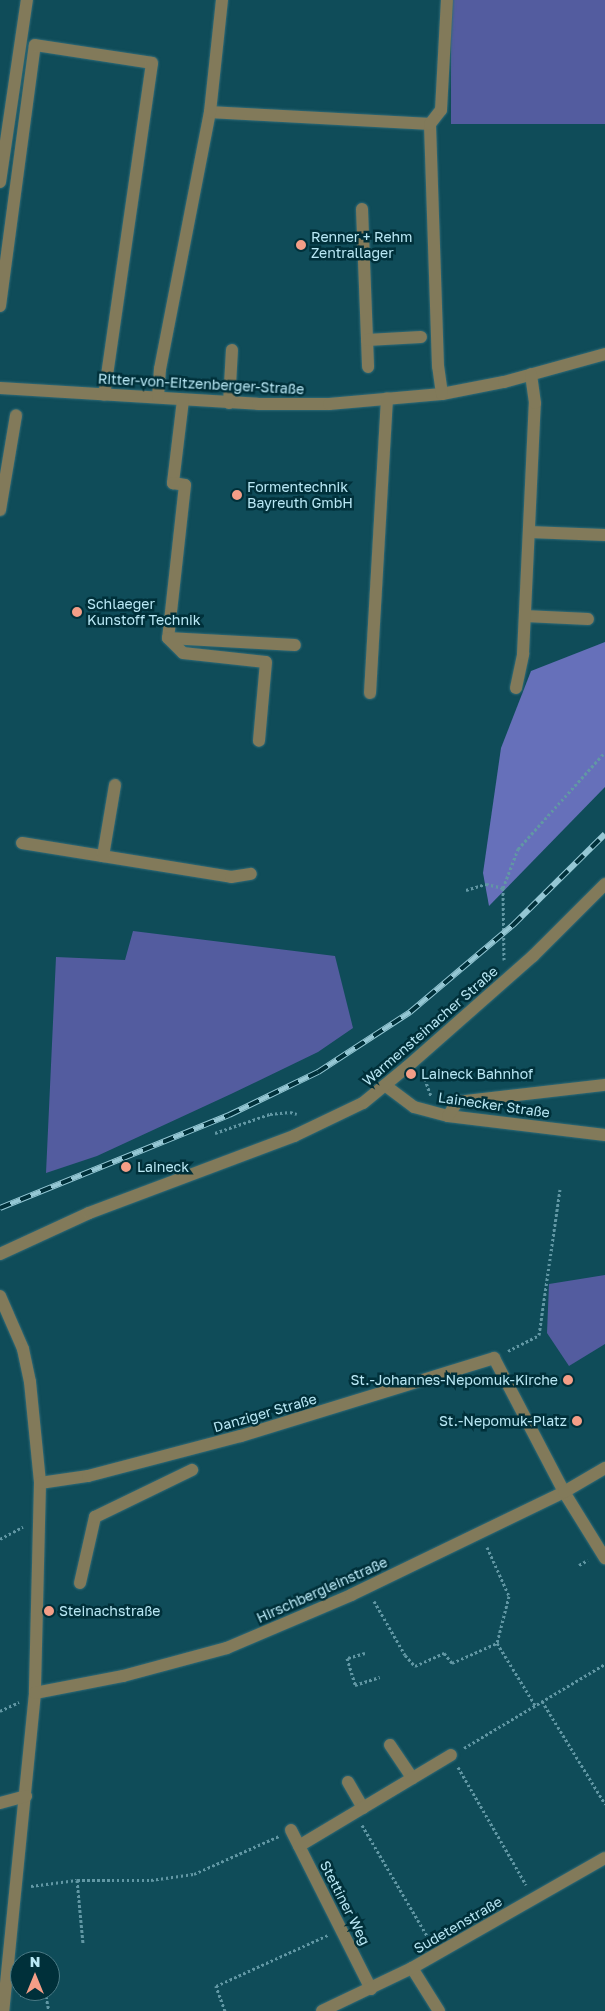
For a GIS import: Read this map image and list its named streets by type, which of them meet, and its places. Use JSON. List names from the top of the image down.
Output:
{
  "streets": {
    "street": [
      "Ritter-von-Eitzenberger-Straße",
      "Warmensteinacher Straße",
      "Lainecker Straße",
      "Danziger Straße",
      "Hirschbergleinstraße",
      "Stettiner Weg",
      "Sudetenstraße"
    ]
  },
  "crossings": [
    ["Warmensteinacher Straße", "Lainecker Straße"],
    ["Stettiner Weg", "Sudetenstraße"]
  ],
  "places": [
    "Renner + Rehm Zentrallager",
    "Formentechnik Bayreuth GmbH",
    "Schlaeger Kunstoff Technik",
    "Laineck Bahnhof",
    "Laineck",
    "St.-Johannes-Nepomuk-Kirche",
    "St.-Nepomuk-Platz",
    "Steinachstraße"
  ],
  "north": "top"
}
